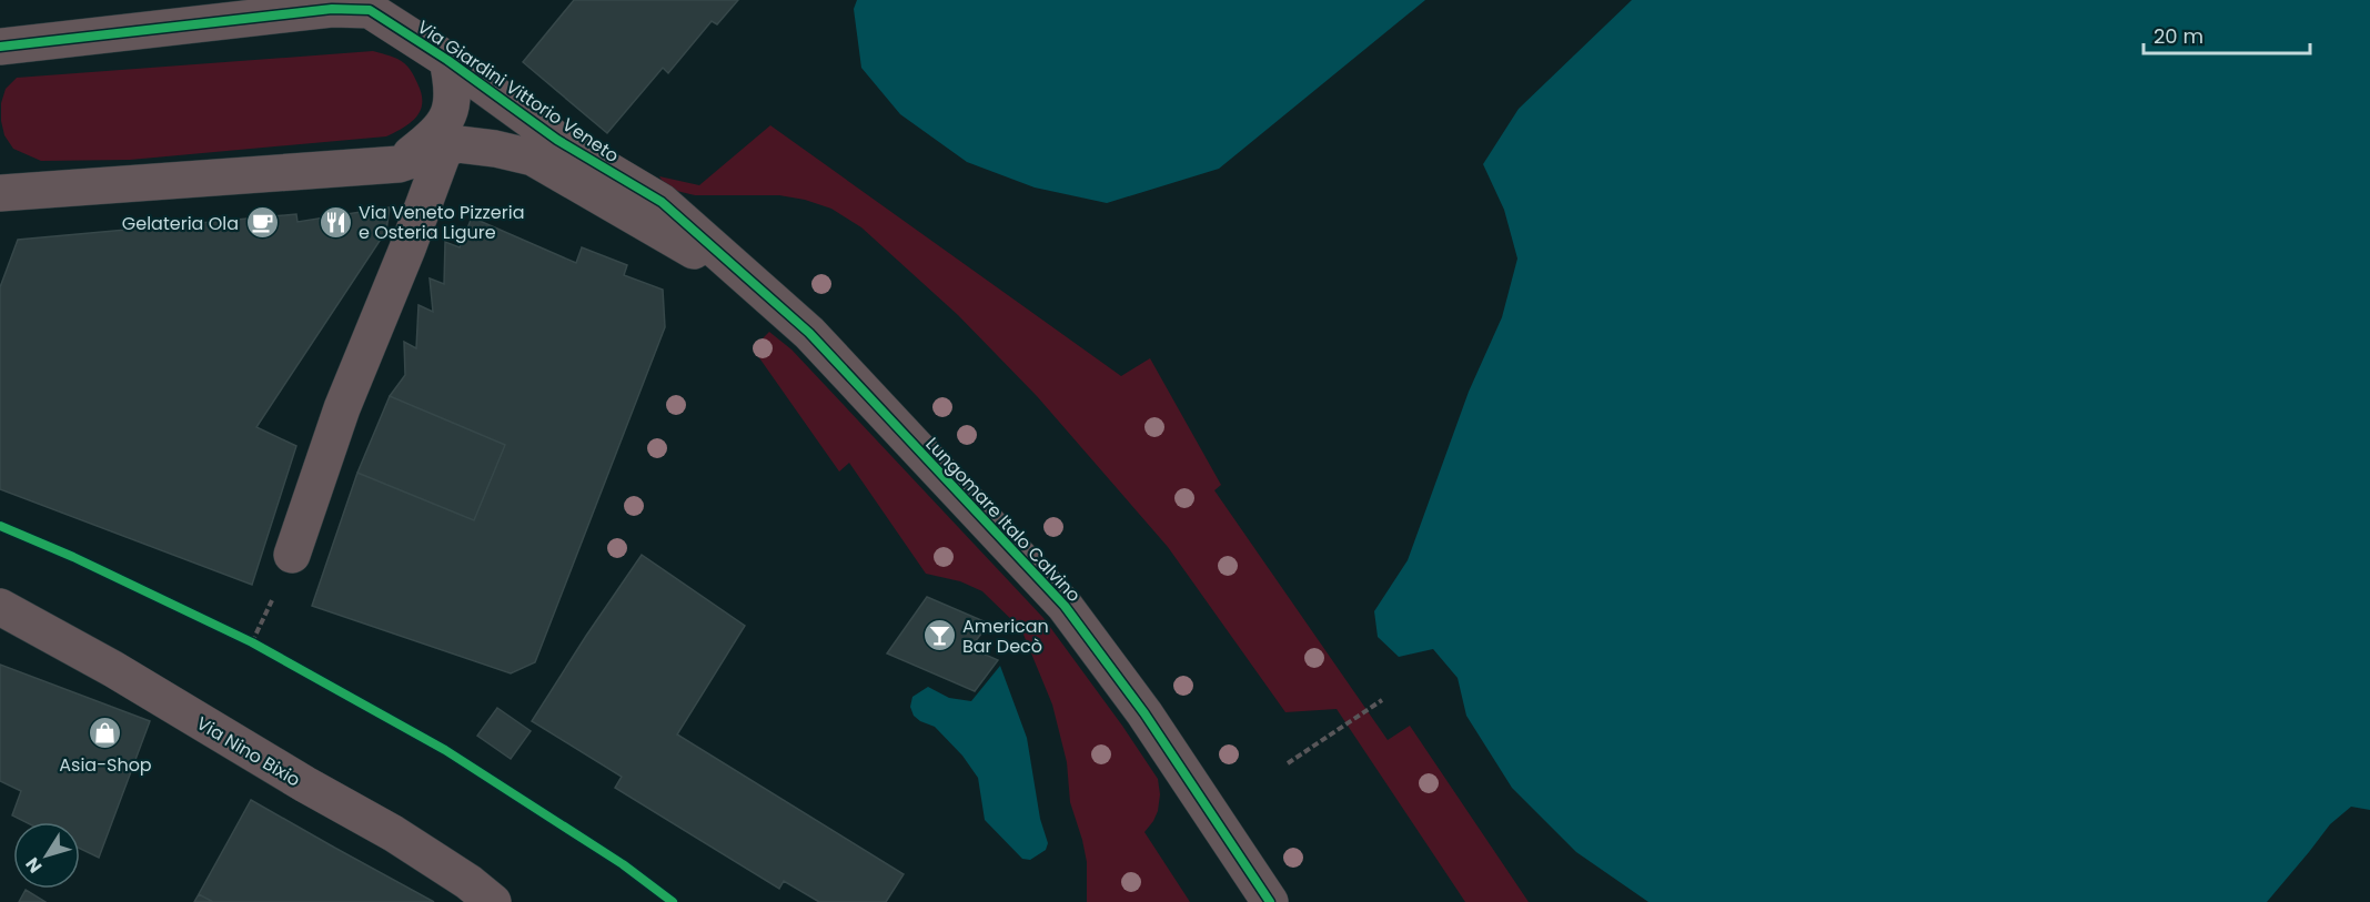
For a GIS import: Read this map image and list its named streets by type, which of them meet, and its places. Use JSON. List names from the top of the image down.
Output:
{
  "streets": {
    "street": ["Via Giardini Vittorio Veneto", "Lungomare Italo Calvino", "Via Nino Bixio"]
  },
  "crossings": [
    ["Via Giardini Vittorio Veneto", "Lungomare Italo Calvino"]
  ],
  "places": {
    "restaurant": ["Via Veneto Pizzeria e Osteria Ligure"],
    "cafe": ["Gelateria Ola"],
    "bar": ["American Bar Decò"],
    "shop": ["Asia-Shop"]
  },
  "scale_bar": "20 m",
  "north": "bottom left"
}
